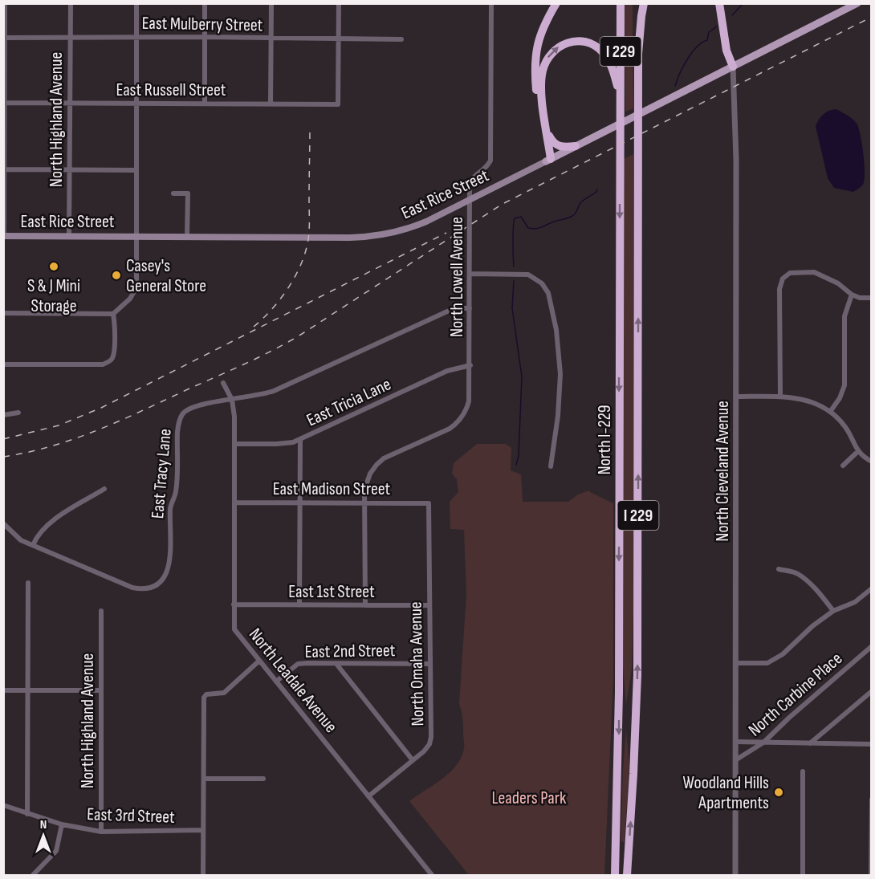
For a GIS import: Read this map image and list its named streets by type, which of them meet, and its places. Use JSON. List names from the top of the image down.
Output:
{
  "streets": {
    "highway": ["I 229", "North I-229"],
    "main road": ["East Rice Street"],
    "street": [
      "East Mulberry Street",
      "East Russell Street",
      "North Highland Avenue",
      "North Lowell Avenue",
      "East Tricia Lane",
      "North Cleveland Avenue",
      "East Tracy Lane",
      "East Madison Street",
      "East 1st Street",
      "East 2nd Street",
      "North Omaha Avenue",
      "North Leadale Avenue",
      "North Carbine Place",
      "East 3rd Street"
    ]
  },
  "crossings": [
    ["East Mulberry Street", "East Russell Street"],
    ["East Mulberry Street", "North Highland Avenue"],
    ["I 229", "North I-229"],
    ["East Russell Street", "North Highland Avenue"],
    ["North Highland Avenue", "East Rice Street"],
    ["North Highland Avenue", "East 3rd Street"],
    ["East Rice Street", "North Lowell Avenue"],
    ["East Rice Street", "North Cleveland Avenue"],
    ["North Lowell Avenue", "East Tricia Lane"],
    ["North Lowell Avenue", "East Tracy Lane"],
    ["North Lowell Avenue", "East Madison Street"],
    ["North Lowell Avenue", "East 1st Street"],
    ["East Tricia Lane", "North Leadale Avenue"],
    ["North Cleveland Avenue", "North Carbine Place"],
    ["East Tracy Lane", "North Leadale Avenue"],
    ["East Madison Street", "North Omaha Avenue"],
    ["East Madison Street", "North Leadale Avenue"],
    ["East 1st Street", "North Omaha Avenue"],
    ["East 1st Street", "North Leadale Avenue"],
    ["East 2nd Street", "North Omaha Avenue"],
    ["East 2nd Street", "North Leadale Avenue"],
    ["North Omaha Avenue", "North Leadale Avenue"]
  ],
  "parks": ["Leaders Park"],
  "places": ["S & J Mini Storage", "Casey's General Store", "Woodland Hills Apartments"],
  "north": "top"
}
